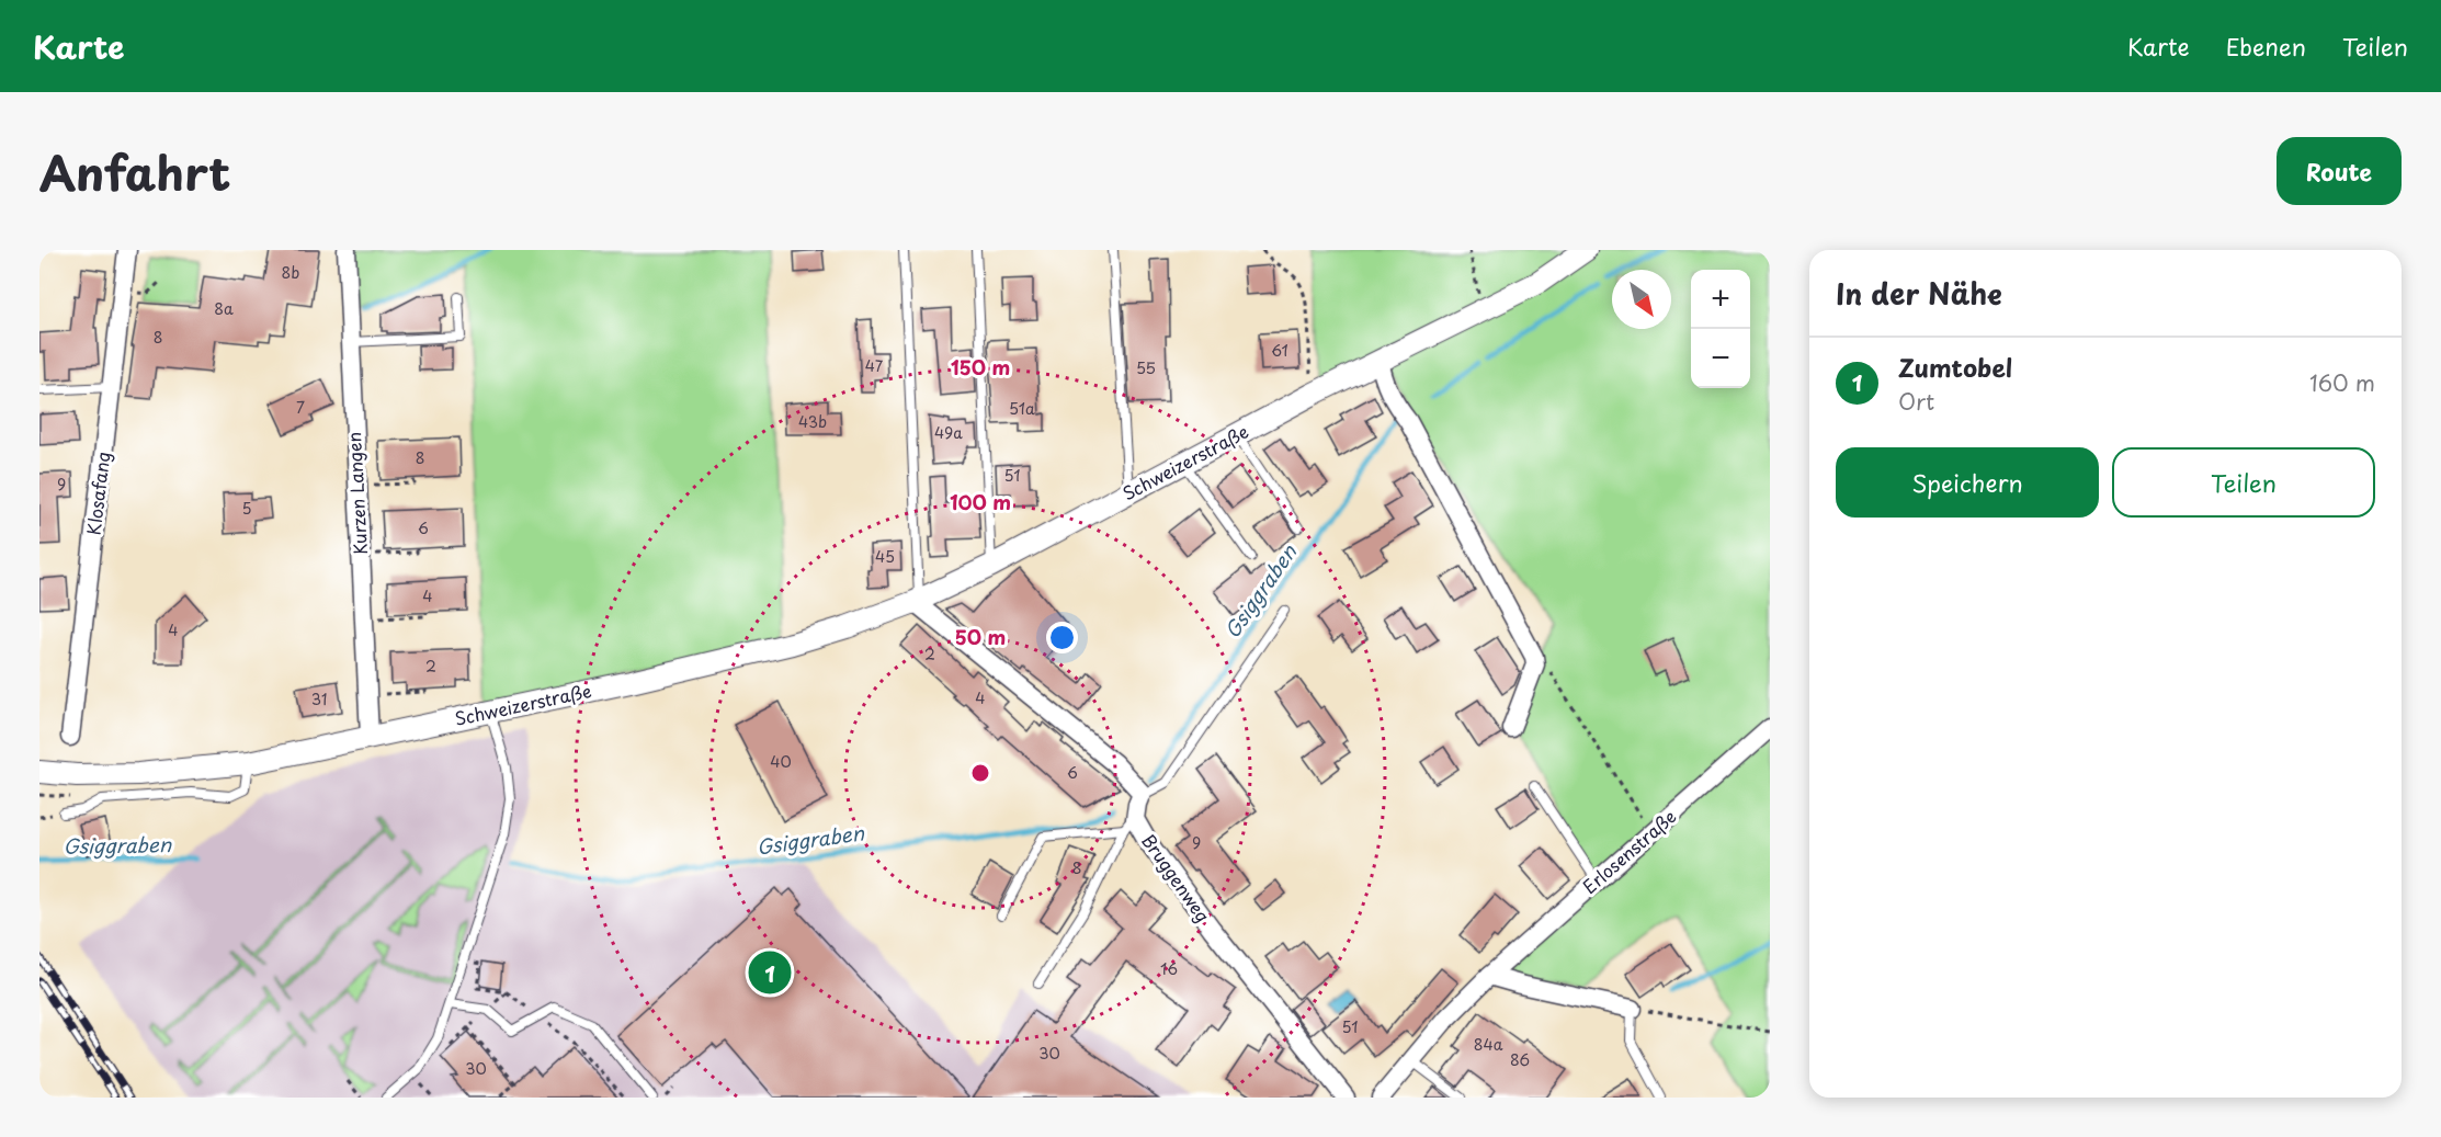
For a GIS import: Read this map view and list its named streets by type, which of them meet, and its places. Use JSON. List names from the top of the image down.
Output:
{
  "streets": {
    "street": [
      "Schweizerstraße",
      "Klosafang",
      "Kurzen Langen",
      "Erlosenstraße",
      "Bruggenweg"
    ]
  },
  "crossings": [
    ["Schweizerstraße", "Kurzen Langen"]
  ],
  "water": ["Gsiggraben"],
  "house_numbers": [
    "8b",
    "8a",
    "8",
    "61",
    "47",
    "55",
    "7",
    "51a",
    "43b",
    "49a",
    "8",
    "51",
    "9",
    "5",
    "6",
    "45",
    "4",
    "4",
    "2",
    "2",
    "4",
    "31",
    "40",
    "6",
    "9",
    "8",
    "16",
    "51",
    "84a",
    "30",
    "86",
    "30"
  ],
  "north": "bottom right",
  "page": {
    "header": "Karte",
    "nav": ["Karte", "Ebenen", "Teilen"],
    "title": "Anfahrt",
    "buttons": [
      "Route",
      ["Speichern", "Teilen"]
    ],
    "heading": "In der Nähe",
    "map_buttons": ["+", "−"],
    "list": [
      {
        "mark": "1",
        "name": "Zumtobel",
        "note": "Ort",
        "value": "160 m"
      }
    ],
    "pins": "1"
  },
  "rings": ["150 m", "100 m", "50 m"]
}
